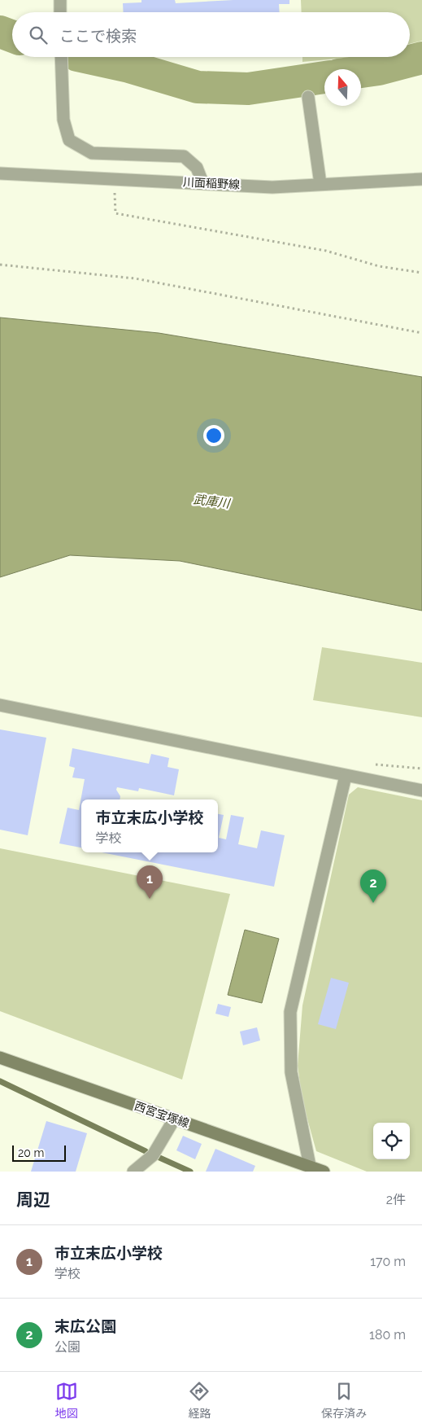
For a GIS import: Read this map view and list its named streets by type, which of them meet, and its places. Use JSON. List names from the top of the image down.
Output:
{
  "streets": {
    "main road": ["西宮宝塚線"],
    "street": ["川面稲野線"]
  },
  "water": ["武庫川"],
  "scale_bar": "20 m",
  "north": "top",
  "page": {
    "search": "ここで検索",
    "popup": ["市立末広小学校", "学校"],
    "pins": ["1", "2"],
    "scale": "20 m",
    "heading": ["周辺", "2件"],
    "list": [
      {
        "mark": "1",
        "name": "市立末広小学校",
        "note": "学校",
        "value": "170 m"
      },
      {
        "mark": "2",
        "name": "末広公園",
        "note": "公園",
        "value": "180 m"
      }
    ],
    "nav": ["地図", "経路", "保存済み"]
  }
}
